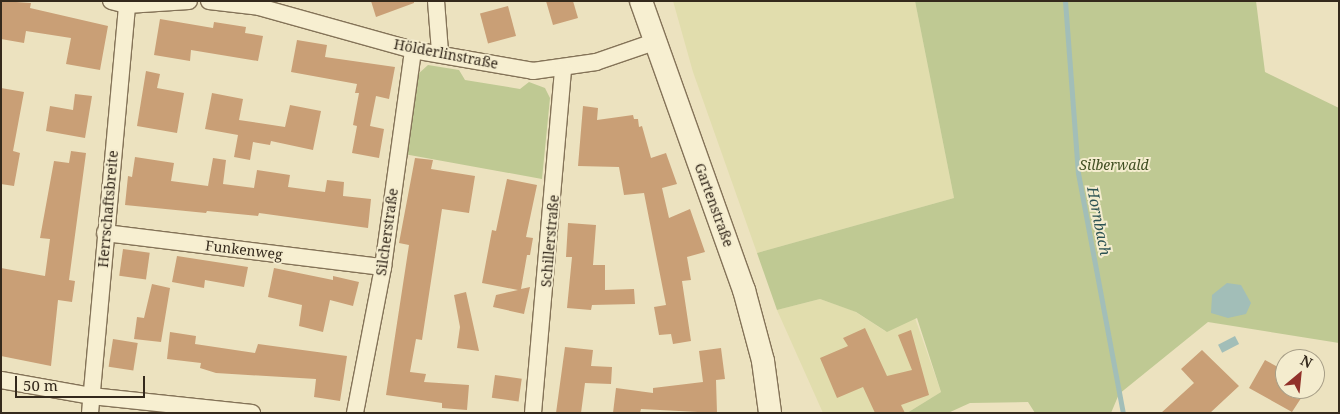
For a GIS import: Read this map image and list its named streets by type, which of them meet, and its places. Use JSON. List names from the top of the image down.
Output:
{
  "streets": {
    "main road": ["Gartenstraße"],
    "street": [
      "Hölderlinstraße",
      "Herrschaftsbreite",
      "Silcherstraße",
      "Schillerstraße",
      "Funkenweg"
    ]
  },
  "crossings": [
    ["Hölderlinstraße", "Gartenstraße"],
    ["Hölderlinstraße", "Silcherstraße"],
    ["Hölderlinstraße", "Schillerstraße"],
    ["Herrschaftsbreite", "Funkenweg"],
    ["Silcherstraße", "Funkenweg"]
  ],
  "water": ["Hornbach"],
  "parks": ["Silberwald"],
  "scale_bar": "50 m",
  "north": "top right"
}
